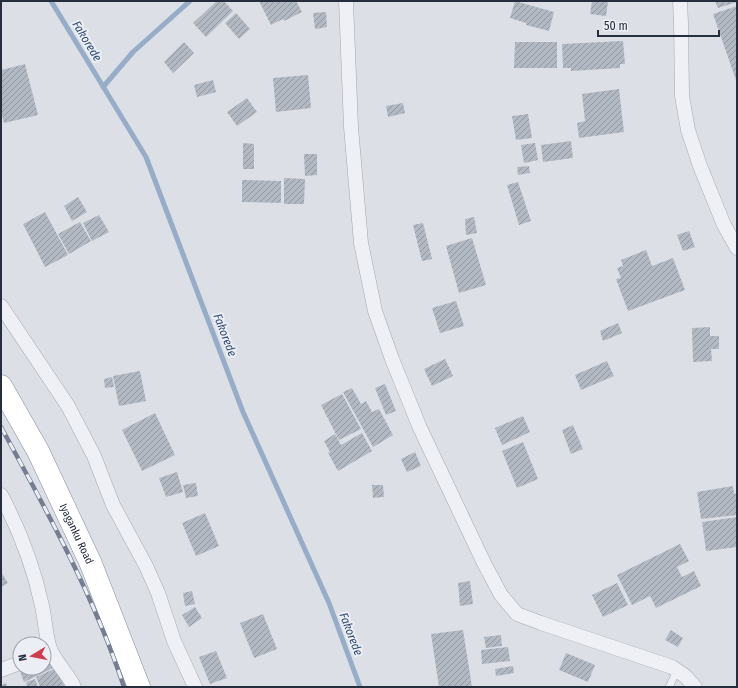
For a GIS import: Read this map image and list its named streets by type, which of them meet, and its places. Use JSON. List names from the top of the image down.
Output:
{
  "streets": {
    "highway": ["Iyaganku Road"]
  },
  "water": ["Fakorede"],
  "scale_bar": "50 m",
  "north": "left"
}
